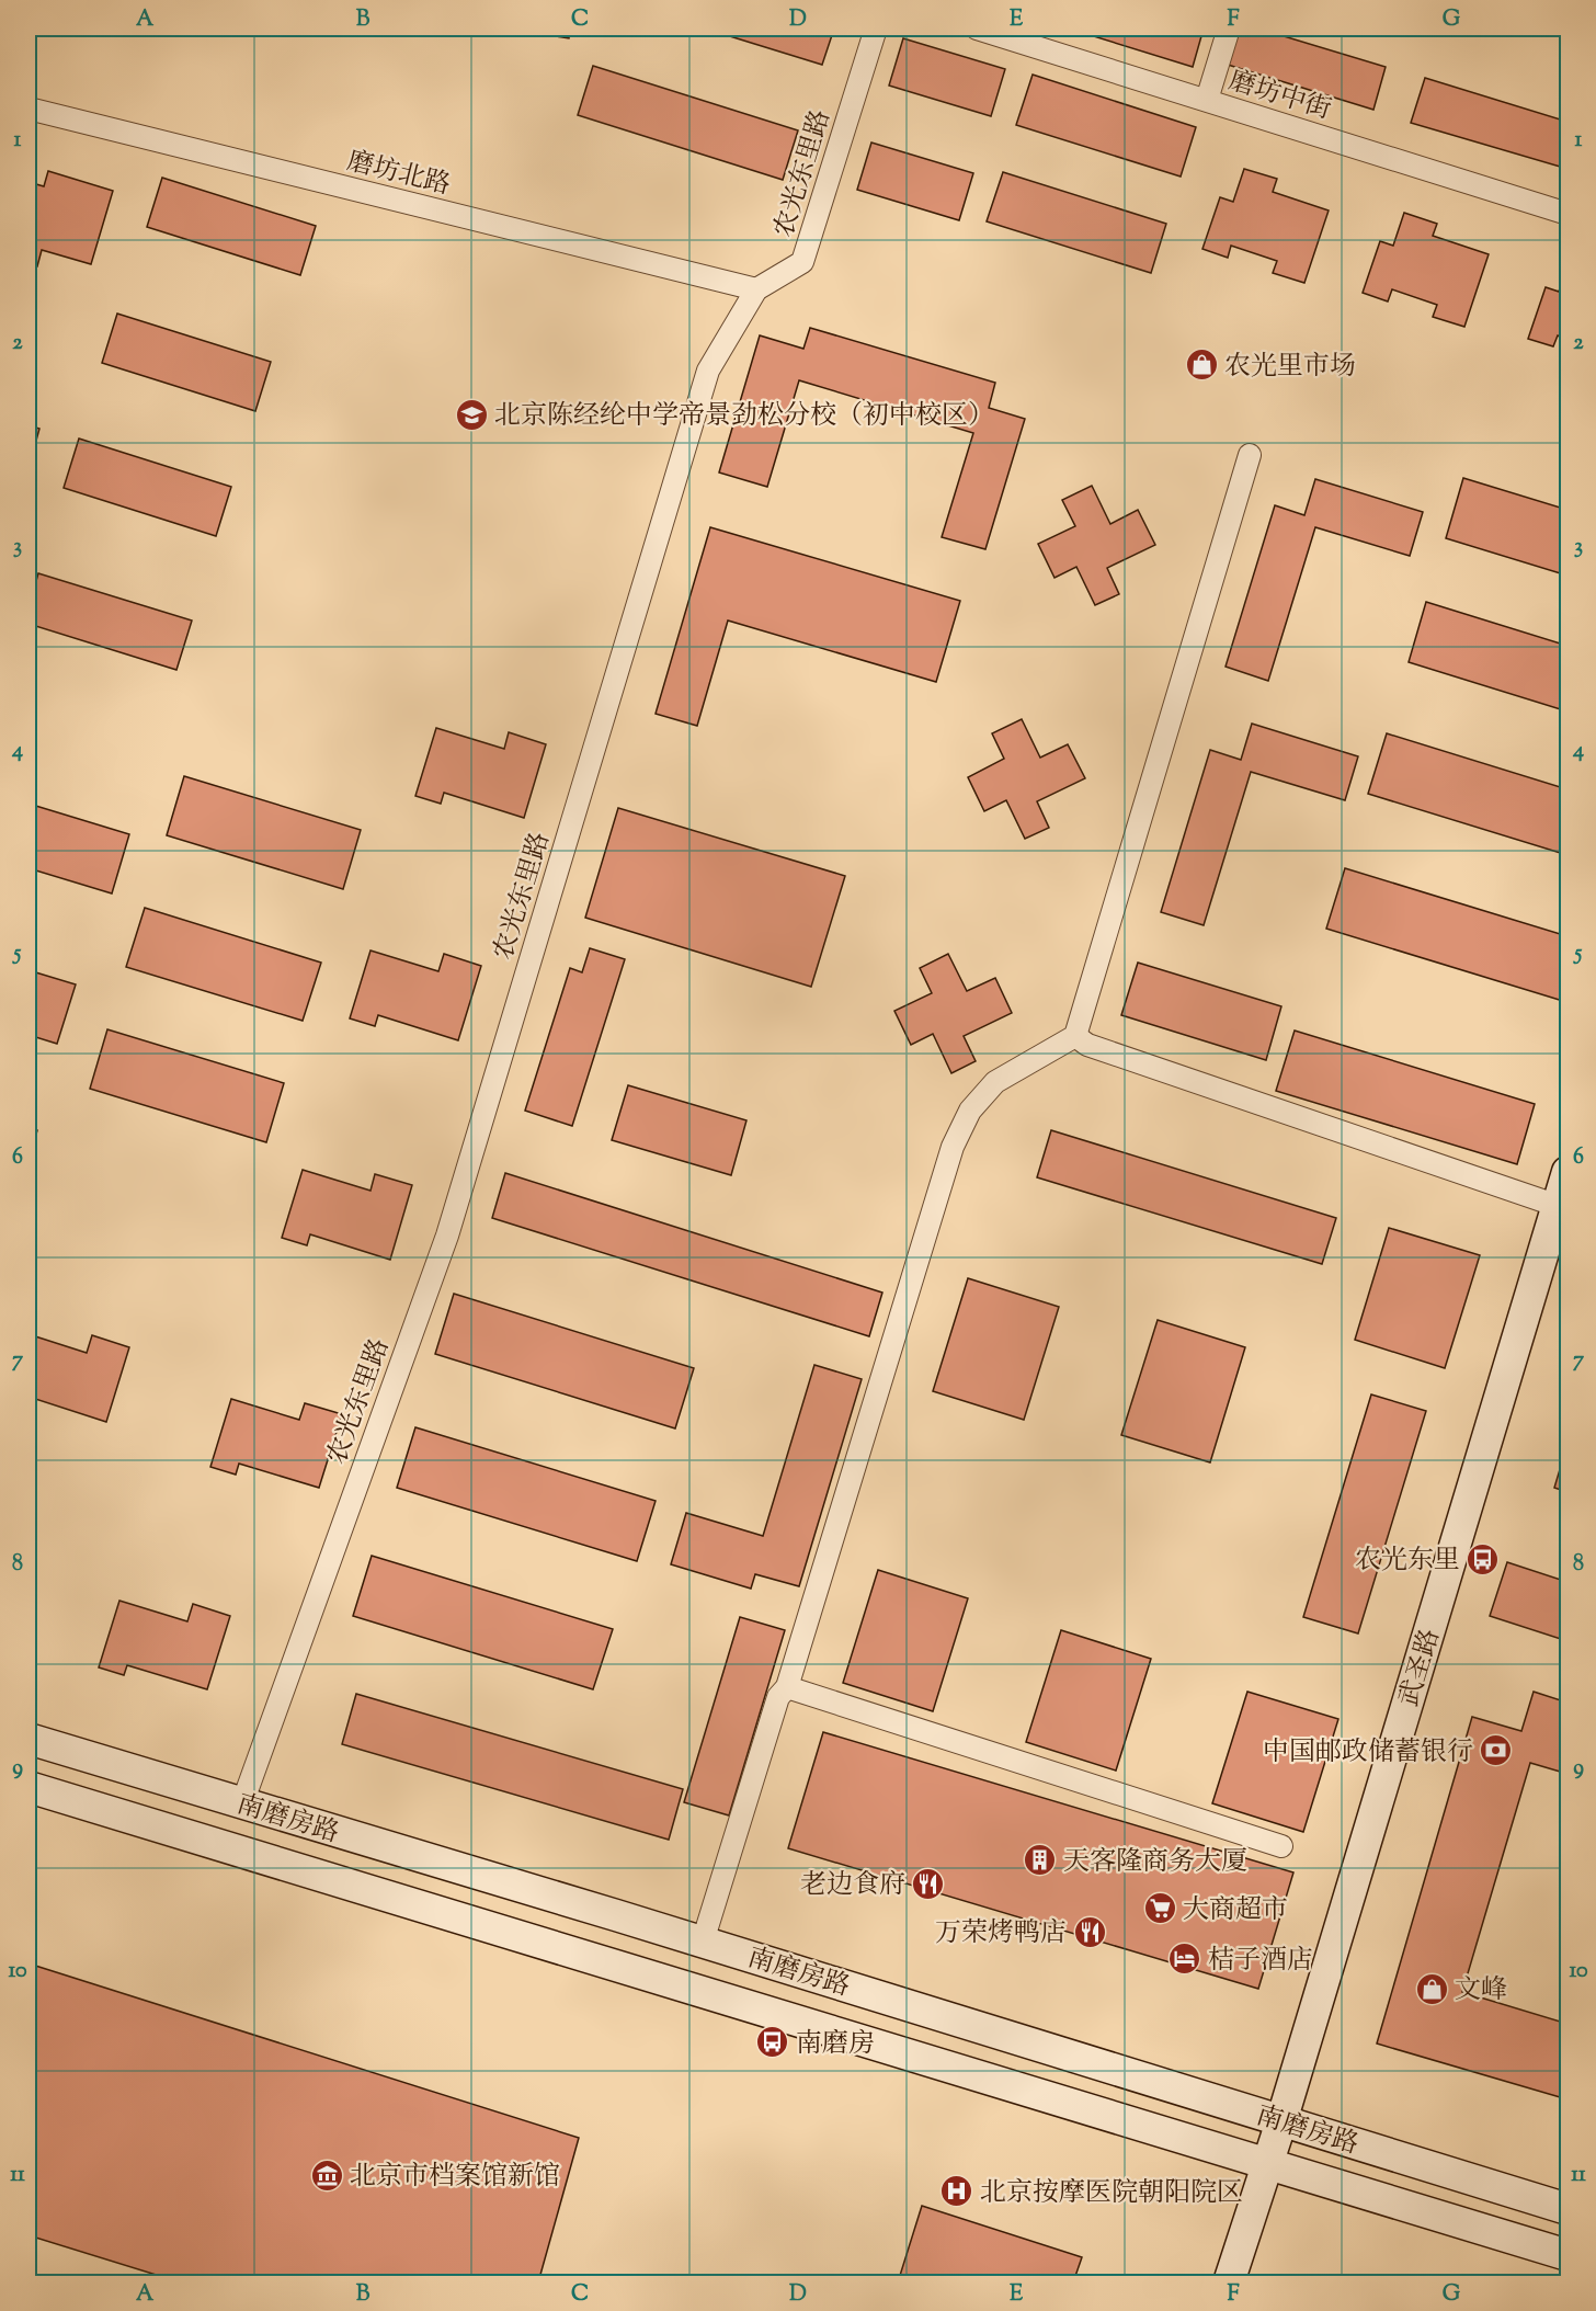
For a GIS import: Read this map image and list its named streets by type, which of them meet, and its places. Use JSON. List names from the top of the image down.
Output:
{
  "streets": {
    "main road": ["武圣路", "南磨房路"],
    "street": ["磨坊中街", "磨坊北路", "农光东里路"]
  },
  "crossings": [
    ["磨坊北路", "农光东里路"],
    ["农光东里路", "南磨房路"],
    ["武圣路", "南磨房路"]
  ],
  "places": {
    "shop": ["农光里市场", "文峰"],
    "school or university": ["北京陈经纶中学帝景劲松分校（初中校区）"],
    "bus stop": ["农光东里", "南磨房"],
    "bank": ["中国邮政储蓄银行"],
    "building": ["天客隆商务大厦"],
    "restaurant": ["老边食府", "万荣烤鸭店"],
    "supermarket": ["大商超市"],
    "hotel": ["桔子酒店"],
    "museum": ["北京市档案馆新馆"],
    "hospital": ["北京按摩医院朝阳院区"]
  },
  "grid": {
    "columns": [
      "A",
      "B",
      "C",
      "D",
      "E",
      "F",
      "G"
    ],
    "rows": [
      "1",
      "2",
      "3",
      "4",
      "5",
      "6",
      "7",
      "8",
      "9",
      "10",
      "11"
    ]
  }
}
